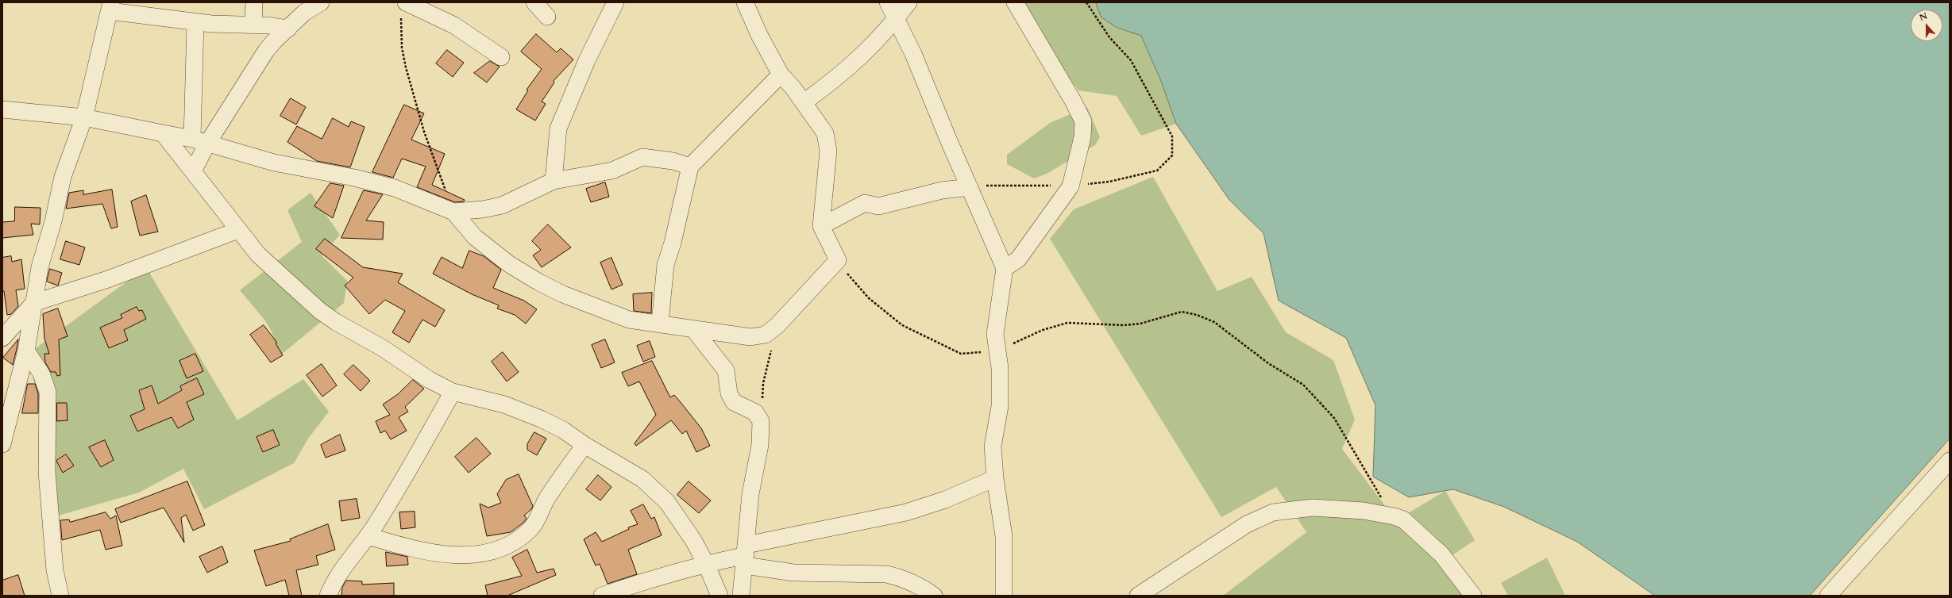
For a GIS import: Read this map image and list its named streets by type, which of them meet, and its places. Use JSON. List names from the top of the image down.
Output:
{
  "north": "top"
}
